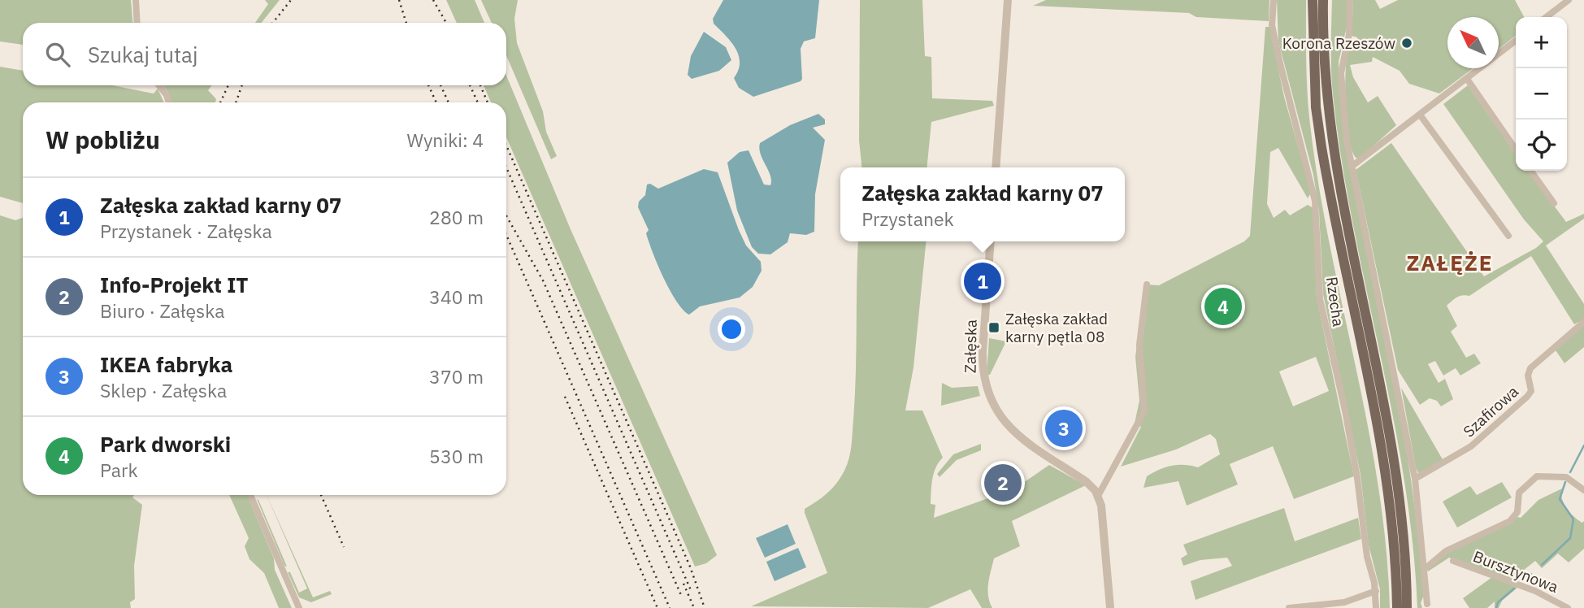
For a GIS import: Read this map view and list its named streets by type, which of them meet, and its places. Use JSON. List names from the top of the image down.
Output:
{
  "streets": {
    "street": [
      "Rzecha",
      "Załęska",
      "Szafirowa",
      "Bursztynowa"
    ]
  },
  "districts": ["ZAŁĘŻE"],
  "places": {
    "other": ["Korona Rzeszów"],
    "transit": ["Załęska zakład karny pętla 08"]
  },
  "north": "top left",
  "page": {
    "map_buttons": ["+", "−"],
    "search": "Szukaj tutaj",
    "heading": ["W pobliżu", "Wyniki: 4"],
    "popup": ["Załęska zakład karny 07", "Przystanek"],
    "list": [
      {
        "mark": "1",
        "name": "Załęska zakład karny 07",
        "note": "Przystanek · Załęska",
        "value": "280 m"
      },
      {
        "mark": "2",
        "name": "Info-Projekt IT",
        "note": "Biuro · Załęska",
        "value": "340 m"
      },
      {
        "mark": "3",
        "name": "IKEA fabryka",
        "note": "Sklep · Załęska",
        "value": "370 m"
      },
      {
        "mark": "4",
        "name": "Park dworski",
        "note": "Park",
        "value": "530 m"
      }
    ],
    "pins": [
      "1",
      "4",
      "3",
      "2"
    ]
  }
}
